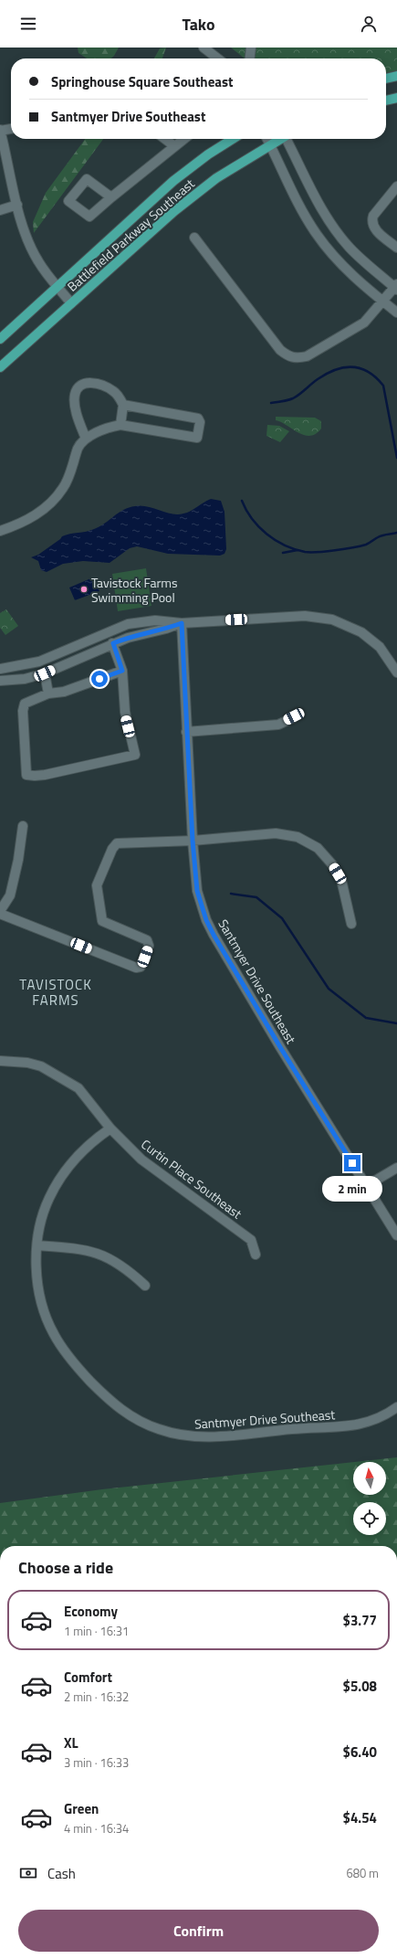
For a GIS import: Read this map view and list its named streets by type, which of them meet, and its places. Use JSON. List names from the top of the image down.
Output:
{
  "streets": {
    "main road": ["Battlefield Parkway Southeast"],
    "street": ["Santmyer Drive Southeast", "Curtin Place Southeast"]
  },
  "crossings": [
    ["Santmyer Drive Southeast", "Curtin Place Southeast"]
  ],
  "districts": ["TAVISTOCK FARMS"],
  "places": ["Tavistock Farms Swimming Pool"],
  "north": "top",
  "page": {
    "header": "Tako",
    "banner": ["Springhouse Square Southeast", "Santmyer Drive Southeast"],
    "bubble": "2 min",
    "heading": "Choose a ride",
    "list": [
      {
        "name": "Economy",
        "note": "1 min · 16:31",
        "value": "$3.77"
      },
      {
        "name": "Comfort",
        "note": "2 min · 16:32",
        "value": "$5.08"
      },
      {
        "name": "XL",
        "note": "3 min · 16:33",
        "value": "$6.40"
      },
      {
        "name": "Green",
        "note": "4 min · 16:34",
        "value": "$4.54"
      }
    ],
    "pay": ["Cash", "680 m"],
    "buttons": "Confirm"
  }
}
